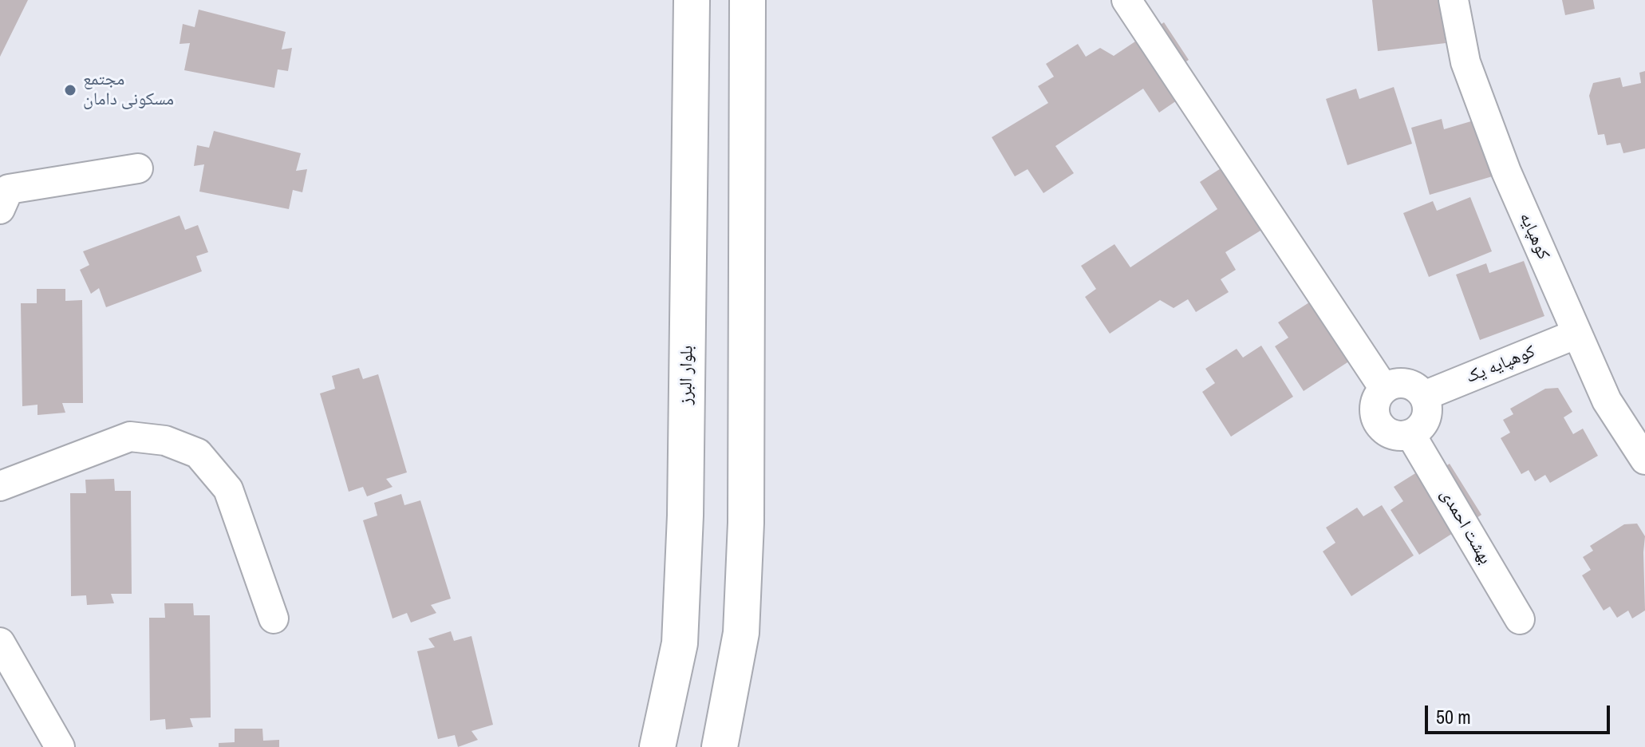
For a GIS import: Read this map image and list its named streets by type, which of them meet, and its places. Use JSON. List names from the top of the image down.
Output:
{
  "streets": {
    "main road": ["بلوار البرز"],
    "street": ["کوهپایه", "کوهپایه یک", "بهشت احمدی"]
  },
  "crossings": [
    ["کوهپایه", "کوهپایه یک"],
    ["کوهپایه یک", "بهشت احمدی"]
  ],
  "places": ["مجتمع مسکونی دامان"],
  "scale_bar": "50 m"
}
